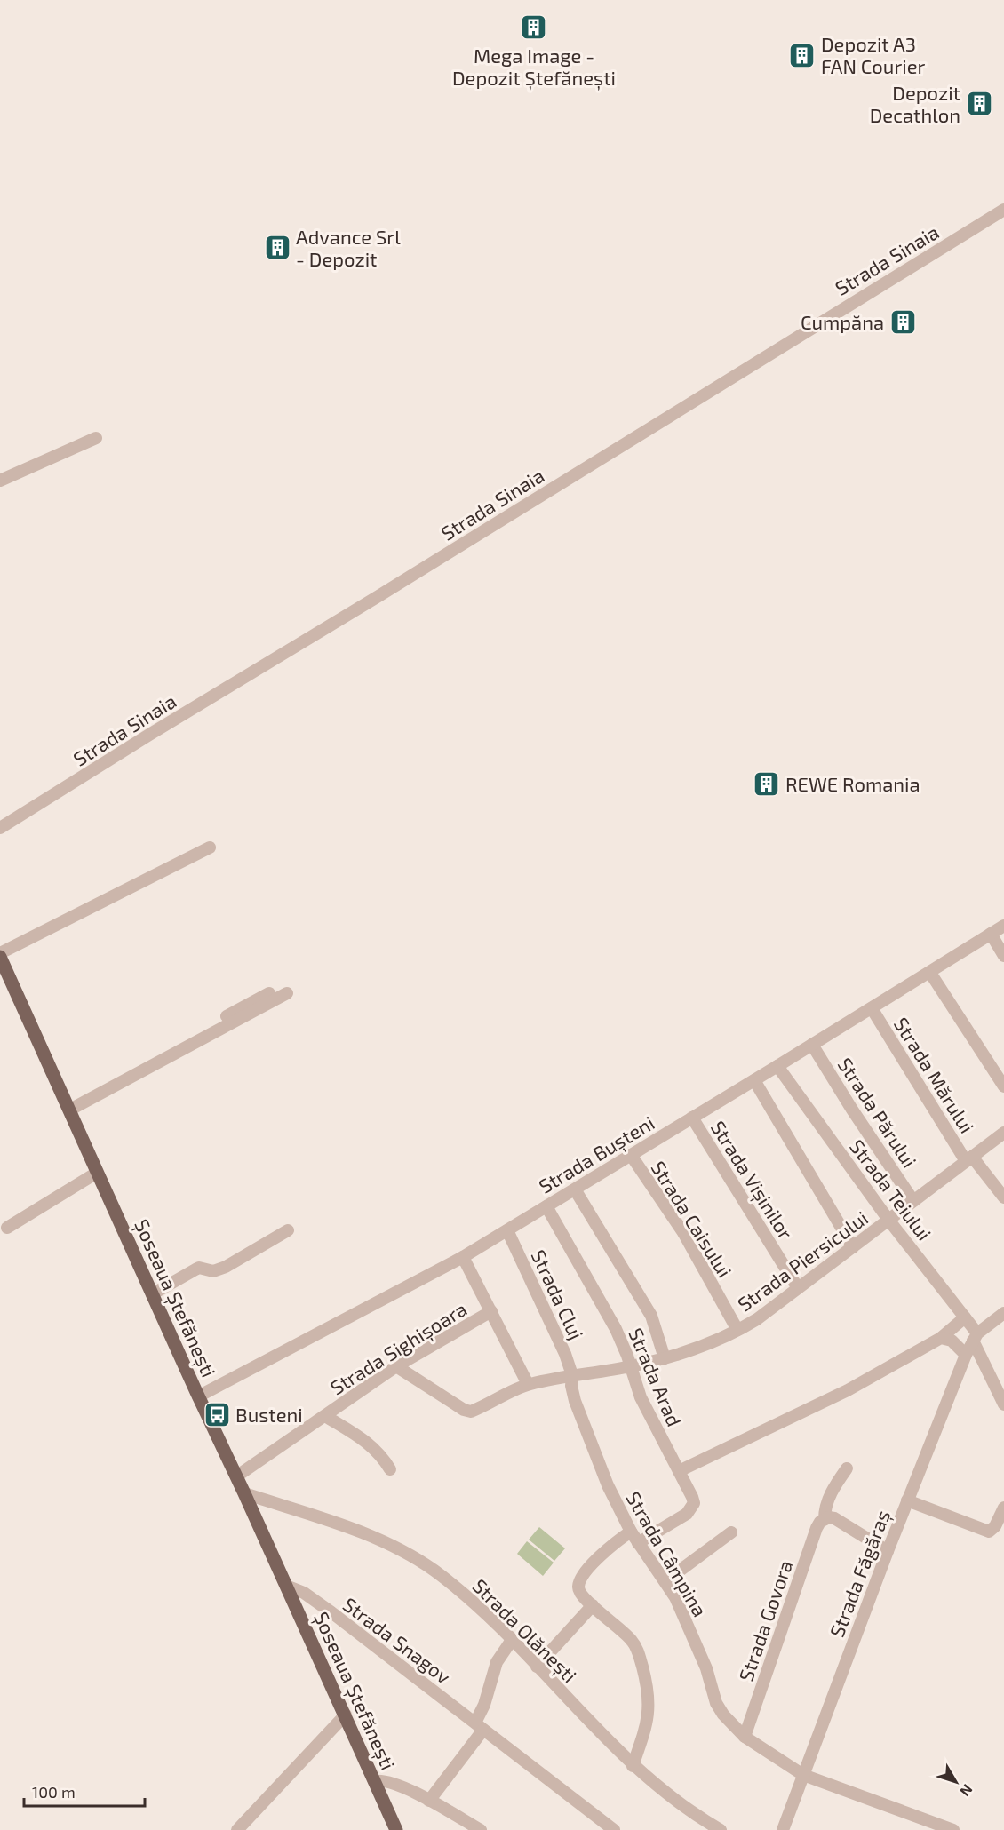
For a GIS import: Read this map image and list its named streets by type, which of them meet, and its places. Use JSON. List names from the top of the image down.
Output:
{
  "streets": {
    "main road": ["Șoseaua Ștefănești"],
    "street": [
      "Strada Sinaia",
      "Strada Mărului",
      "Strada Părului",
      "Strada Bușteni",
      "Strada Vișinilor",
      "Strada Teiului",
      "Strada Caisului",
      "Strada Piersicului",
      "Strada Cluj",
      "Strada Sighișoara",
      "Strada Arad",
      "Strada Câmpina",
      "Strada Făgăraș",
      "Strada Govora",
      "Strada Olănești",
      "Strada Snagov"
    ]
  },
  "crossings": [
    ["Strada Mărului", "Strada Bușteni"],
    ["Strada Mărului", "Strada Piersicului"],
    ["Strada Părului", "Strada Bușteni"],
    ["Strada Părului", "Strada Piersicului"],
    ["Strada Bușteni", "Strada Vișinilor"],
    ["Strada Bușteni", "Strada Teiului"],
    ["Strada Bușteni", "Strada Caisului"],
    ["Strada Bușteni", "Strada Cluj"],
    ["Strada Bușteni", "Șoseaua Ștefănești"],
    ["Strada Bușteni", "Strada Sighișoara"],
    ["Strada Bușteni", "Strada Arad"],
    ["Strada Vișinilor", "Strada Piersicului"],
    ["Strada Teiului", "Strada Piersicului"],
    ["Strada Teiului", "Strada Făgăraș"],
    ["Strada Caisului", "Strada Piersicului"],
    ["Strada Piersicului", "Strada Cluj"],
    ["Strada Piersicului", "Strada Sighișoara"],
    ["Strada Piersicului", "Strada Arad"],
    ["Strada Piersicului", "Strada Câmpina"],
    ["Strada Cluj", "Strada Câmpina"],
    ["Șoseaua Ștefănești", "Strada Sighișoara"],
    ["Șoseaua Ștefănești", "Strada Olănești"],
    ["Șoseaua Ștefănești", "Strada Snagov"],
    ["Strada Arad", "Strada Câmpina"],
    ["Strada Câmpina", "Strada Făgăraș"],
    ["Strada Câmpina", "Strada Govora"]
  ],
  "places": {
    "building": [
      "Mega Image - Depozit Ștefănești",
      "Depozit A3 FAN Courier",
      "Depozit Decathlon",
      "Advance Srl - Depozit",
      "Cumpăna",
      "REWE Romania"
    ],
    "bus stop": ["Busteni"]
  },
  "scale_bar": "100 m",
  "north": "bottom right"
}
